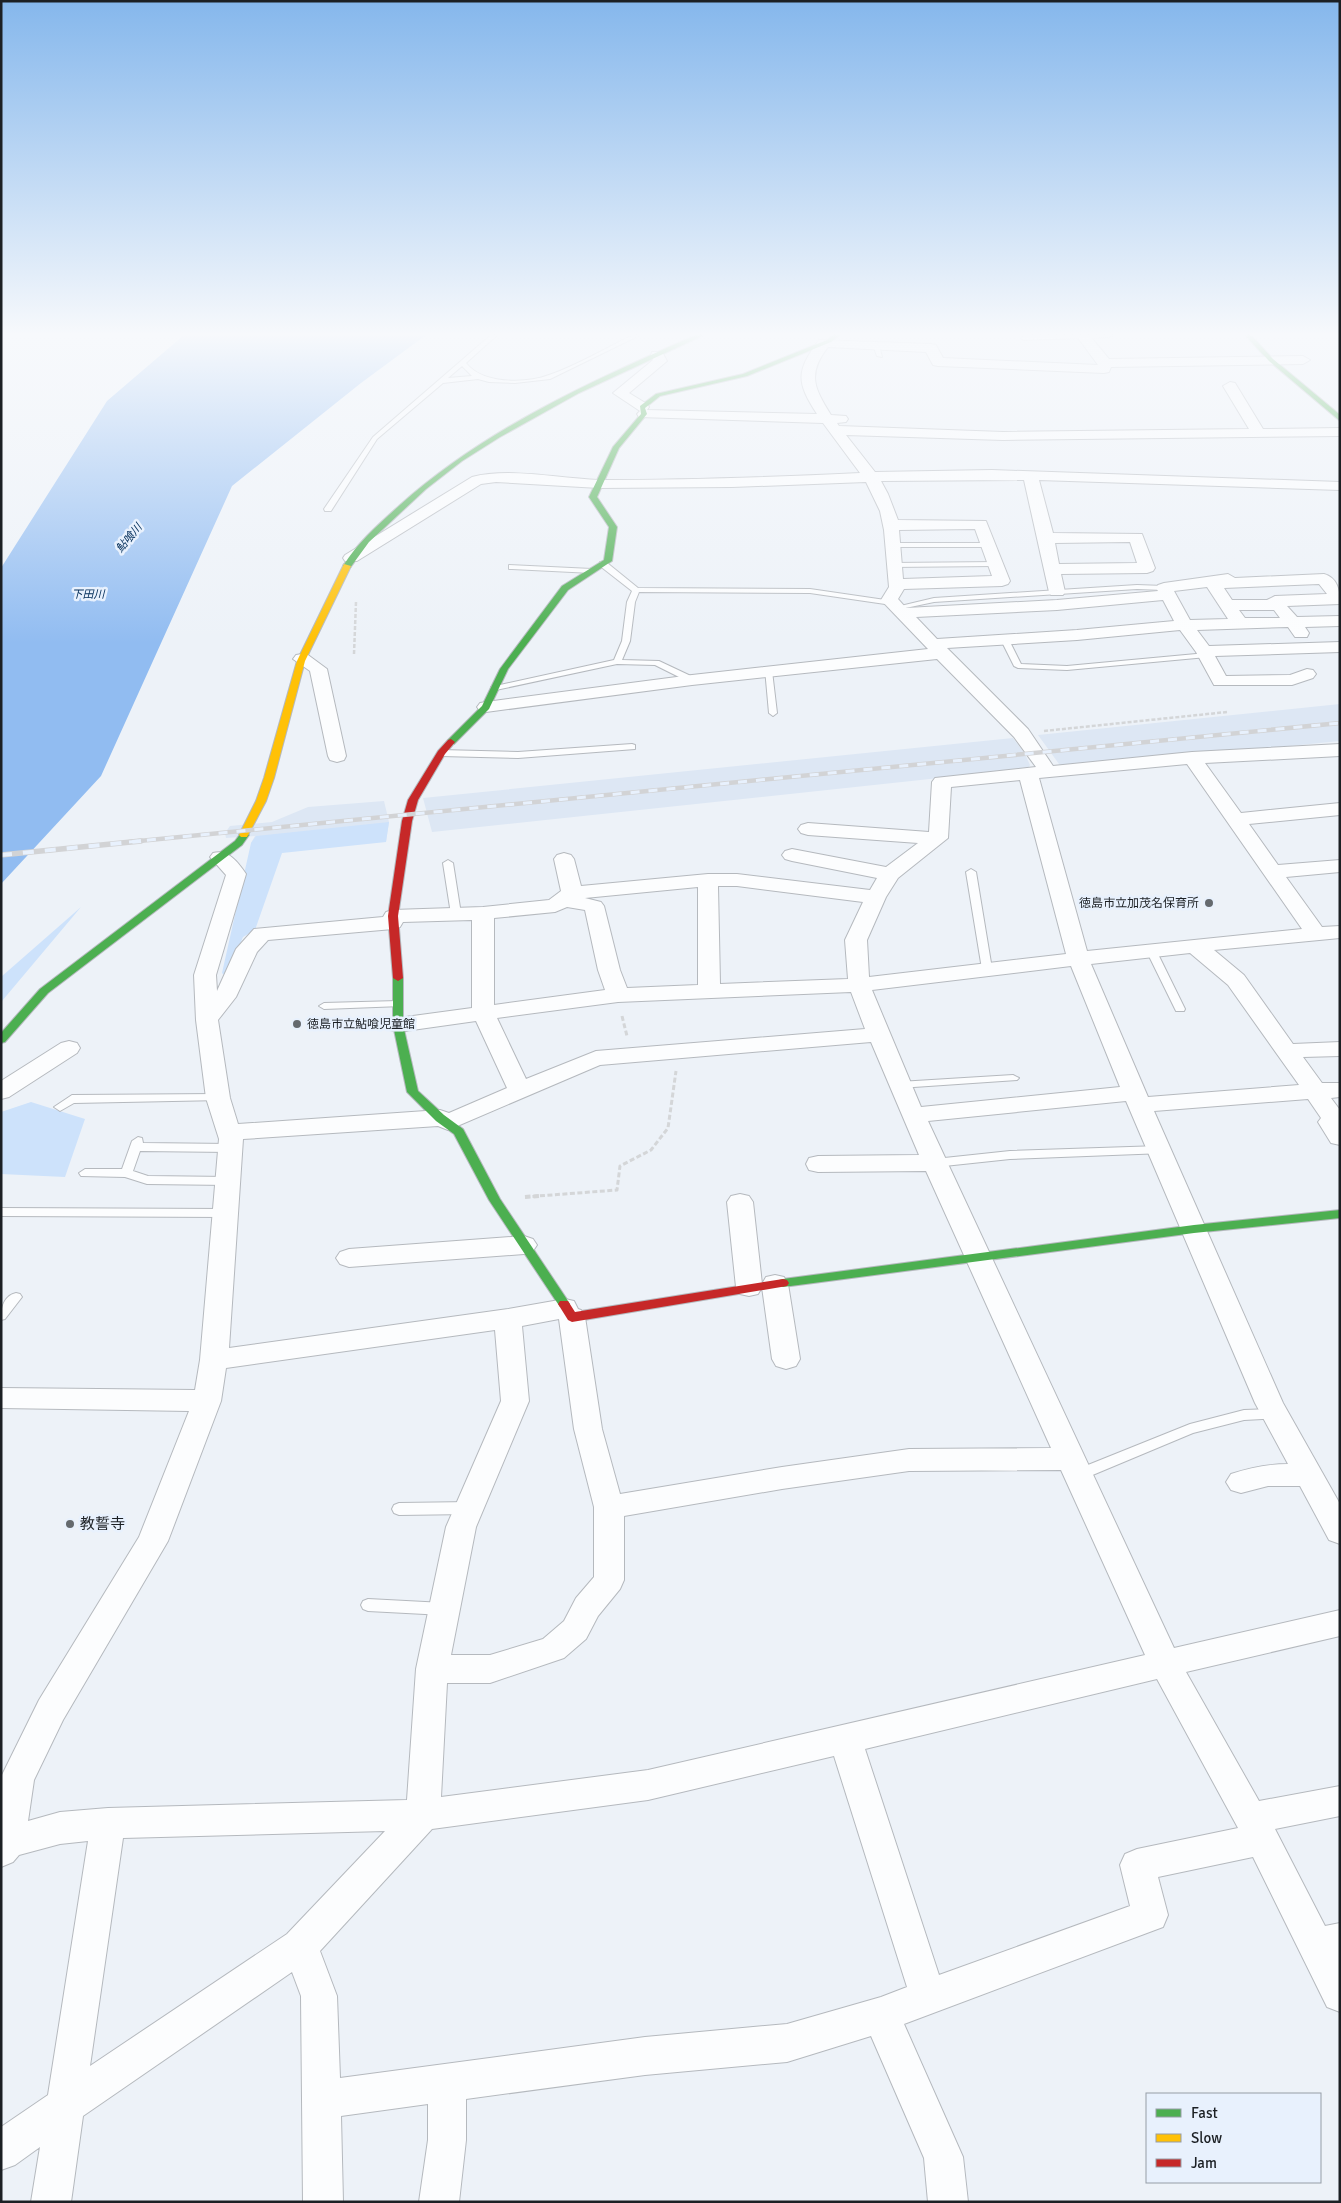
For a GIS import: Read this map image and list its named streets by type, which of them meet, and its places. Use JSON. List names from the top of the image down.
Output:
{
  "water": ["鮎喰川", "下田川"],
  "places": ["徳島市立加茂名保育所", "徳島市立鮎喰児童館", "教誓寺"],
  "legend": ["Fast", "Slow", "Jam"]
}
